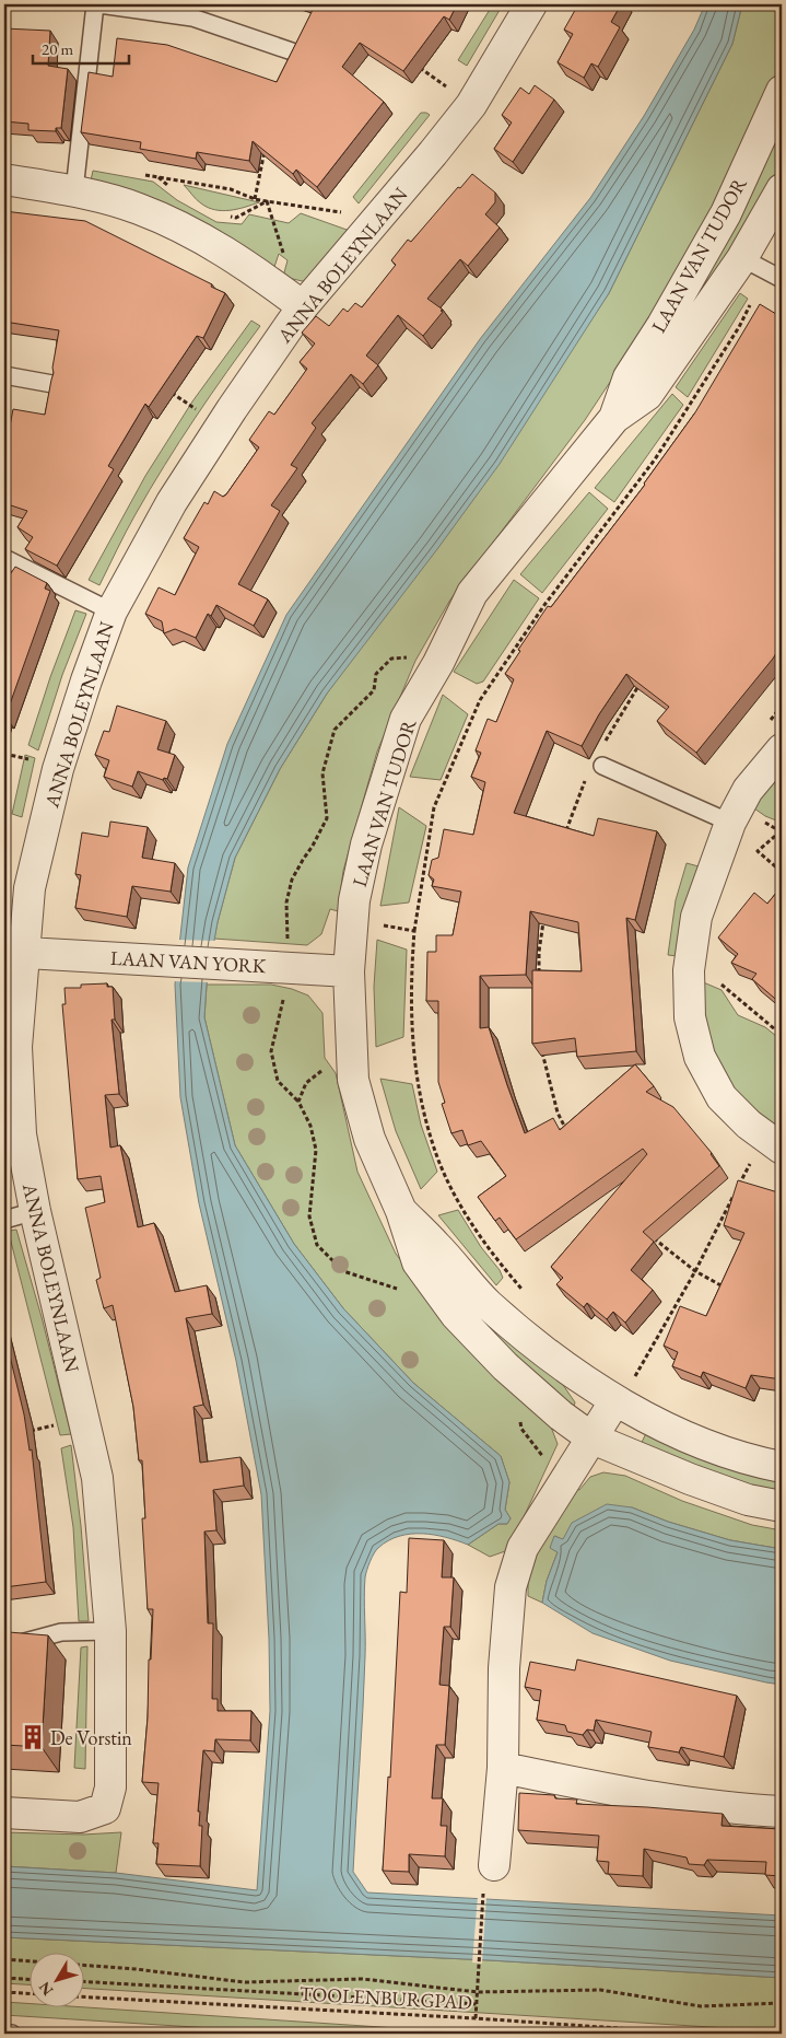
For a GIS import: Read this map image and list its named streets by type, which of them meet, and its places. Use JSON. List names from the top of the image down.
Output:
{
  "streets": {
    "street": ["LAAN VAN TUDOR", "ANNA BOLEYNLAAN", "LAAN VAN YORK"],
    "path": ["TOOLENBURGPAD"]
  },
  "crossings": [
    ["LAAN VAN TUDOR", "LAAN VAN YORK"],
    ["ANNA BOLEYNLAAN", "LAAN VAN YORK"]
  ],
  "places": {
    "building": ["De Vorstin"]
  },
  "scale_bar": "20 m",
  "north": "bottom left"
}
